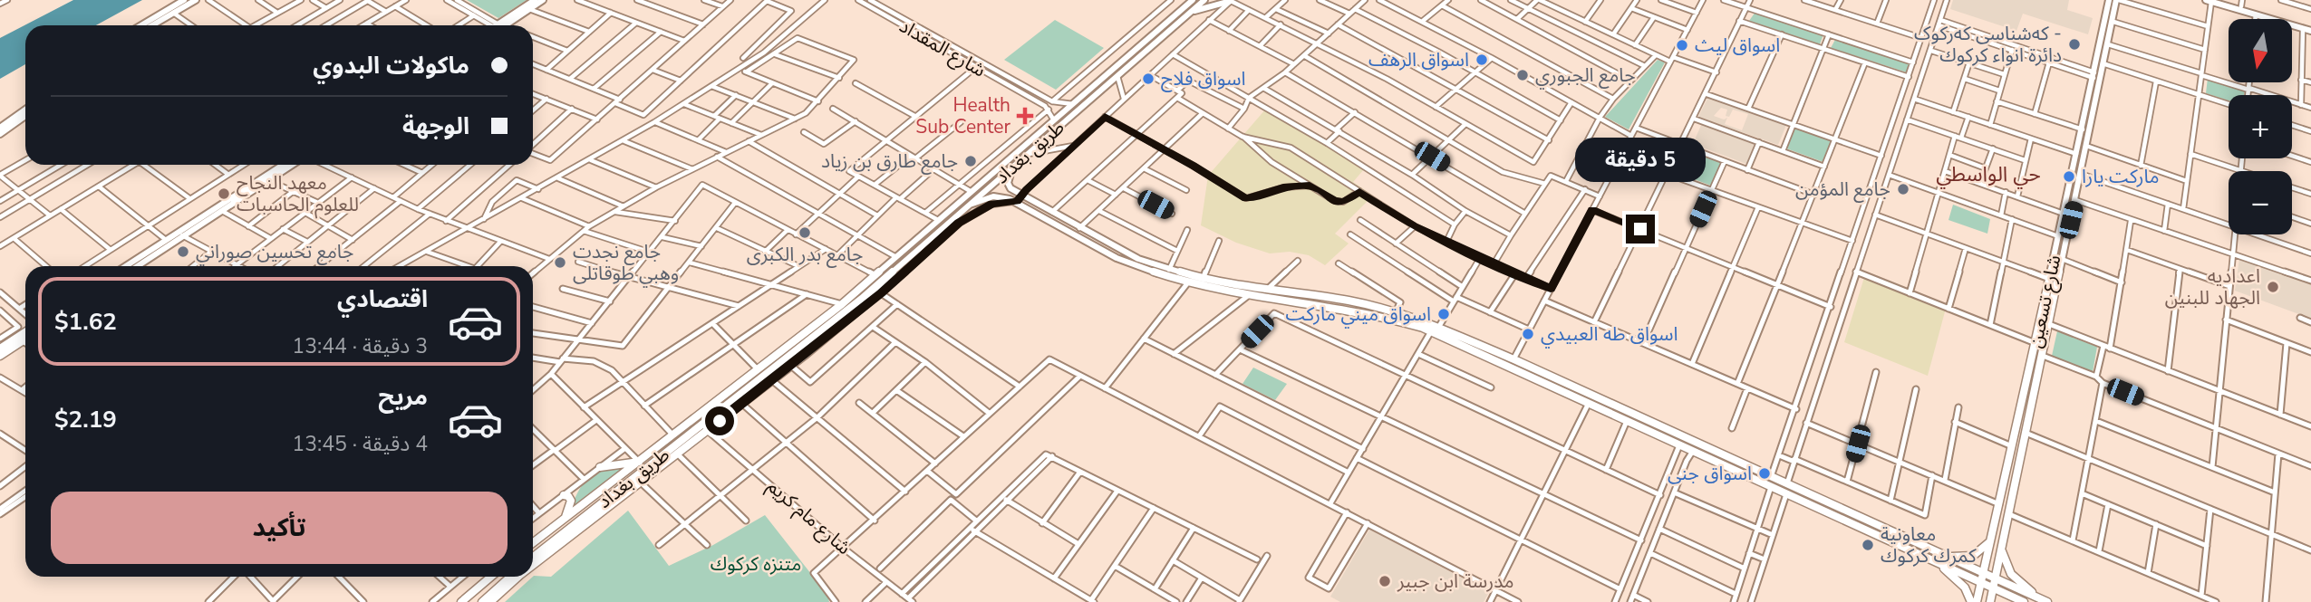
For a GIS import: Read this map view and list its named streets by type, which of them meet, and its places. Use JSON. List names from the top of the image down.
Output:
{
  "streets": {
    "main road": ["طريق بغداد", "شارع تسعين"],
    "street": ["شارع المقداد", "شارع مام كريم"]
  },
  "crossings": [
    ["شارع المقداد", "طريق بغداد"]
  ],
  "districts": ["حي الواسطي"],
  "parks": ["متنزه كركوك"],
  "places": {
    "other": [
      "كەشناسی کەرکوک - دائرة انواء كركوك",
      "اسواق ليث",
      "اسواق الرهف",
      "جامع الجبوري",
      "اسواق فلاح",
      "جامع طارق بن زياد",
      "ماركت يارا",
      "جامع المؤمن",
      "معهد النجاح للعلوم الحاسبات",
      "جامع بدر الكبرى",
      "جامع تحسين صوراني",
      "جامع نجدت وهبي طوقاتلى",
      "اعداديه الجهاد للبنين",
      "اسواق ميني ماركت",
      "اسواق طه العبيدي",
      "اسواق جنى",
      "معاونية كمرك كركوك",
      "مدرسة ابن جبير"
    ],
    "health": ["Health Sub Center"]
  },
  "north": "bottom",
  "page": {
    "map_buttons": ["+", "−"],
    "banner": ["ماكولات البدوي", "الوجهة"],
    "bubble": "5 دقيقة",
    "list": [
      {
        "name": "اقتصادي",
        "note": "3 دقيقة · 13:44",
        "value": "$1.62"
      },
      {
        "name": "مريح",
        "note": "4 دقيقة · 13:45",
        "value": "$2.19"
      }
    ],
    "buttons": "تأكيد"
  }
}
